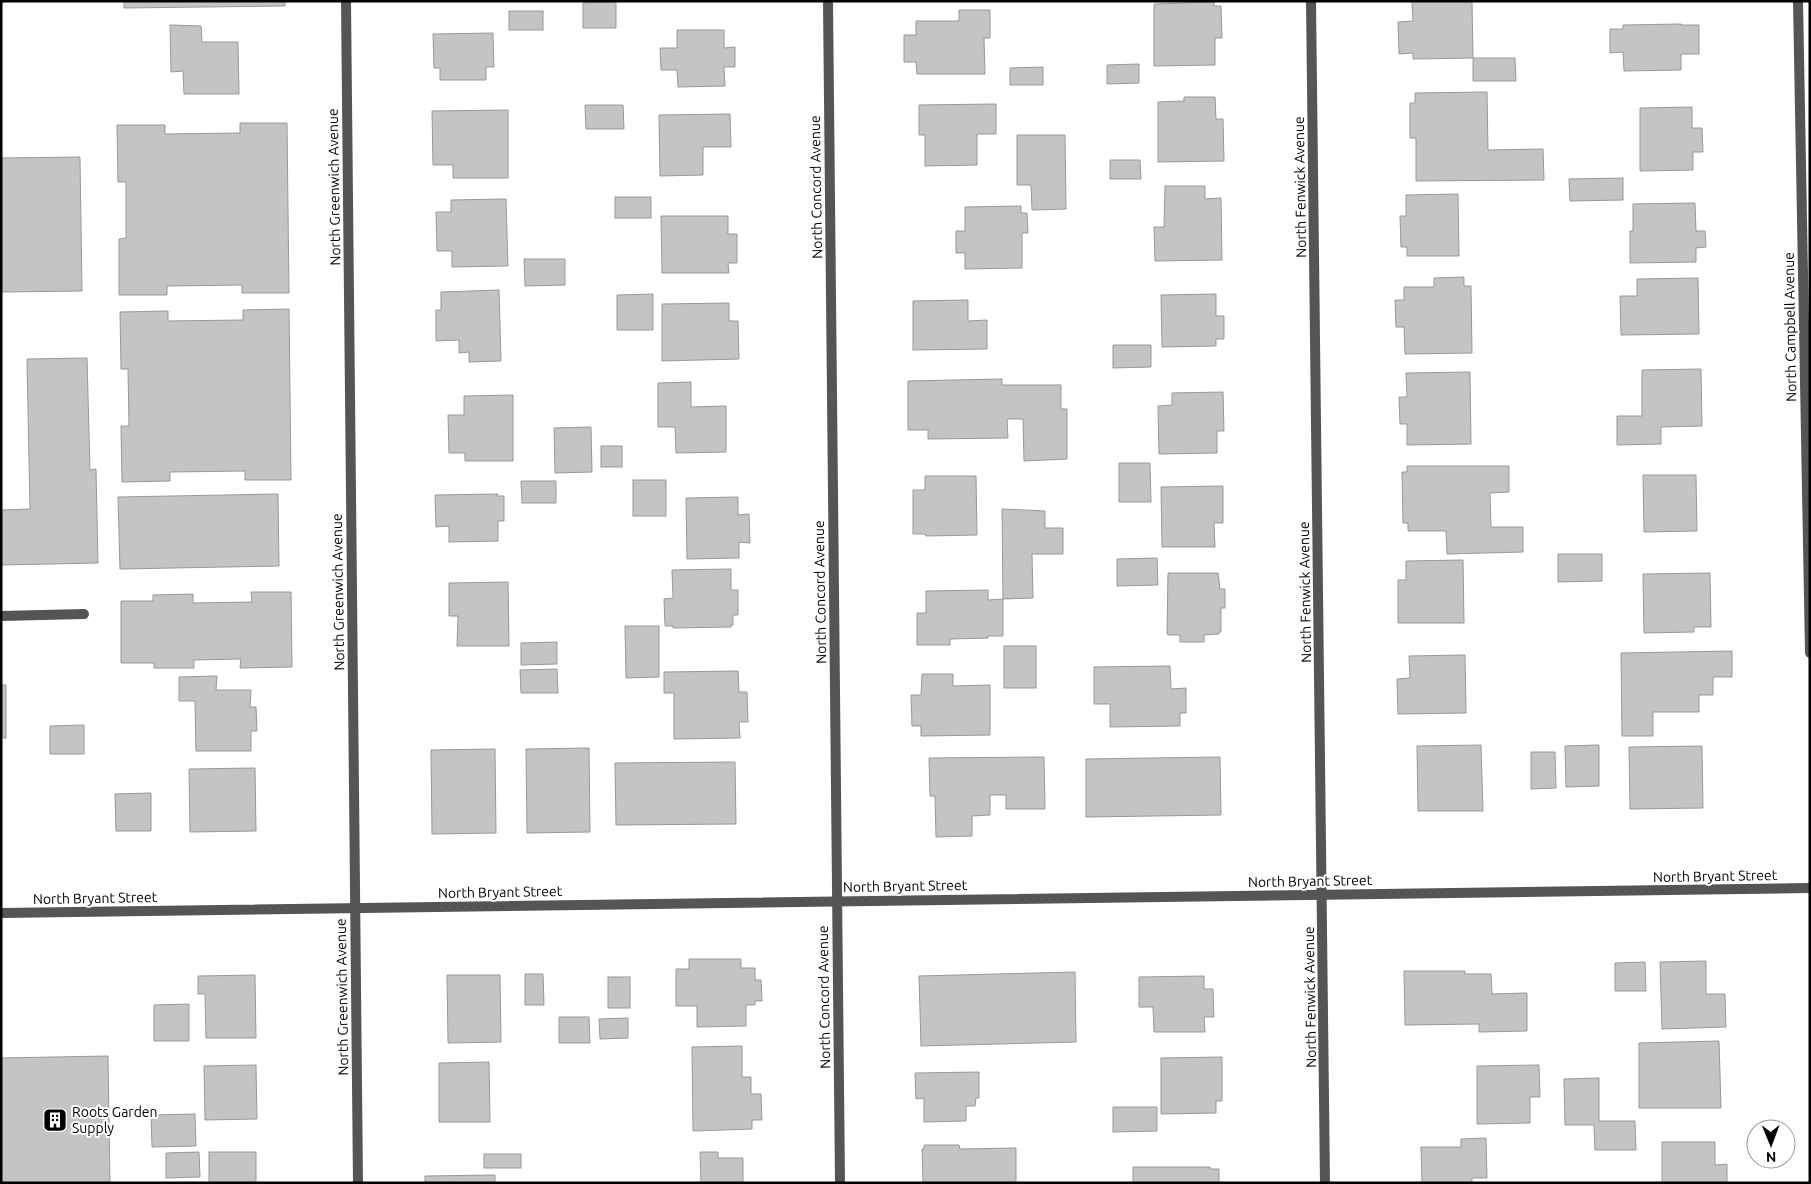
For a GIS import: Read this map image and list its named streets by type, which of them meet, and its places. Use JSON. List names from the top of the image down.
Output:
{
  "streets": {
    "street": [
      "North Greenwich Avenue",
      "North Concord Avenue",
      "North Fenwick Avenue",
      "North Campbell Avenue",
      "North Bryant Street"
    ]
  },
  "crossings": [
    ["North Greenwich Avenue", "North Bryant Street"],
    ["North Concord Avenue", "North Bryant Street"],
    ["North Fenwick Avenue", "North Bryant Street"]
  ],
  "places": {
    "building": ["Roots Garden Supply"]
  },
  "north": "bottom"
}
